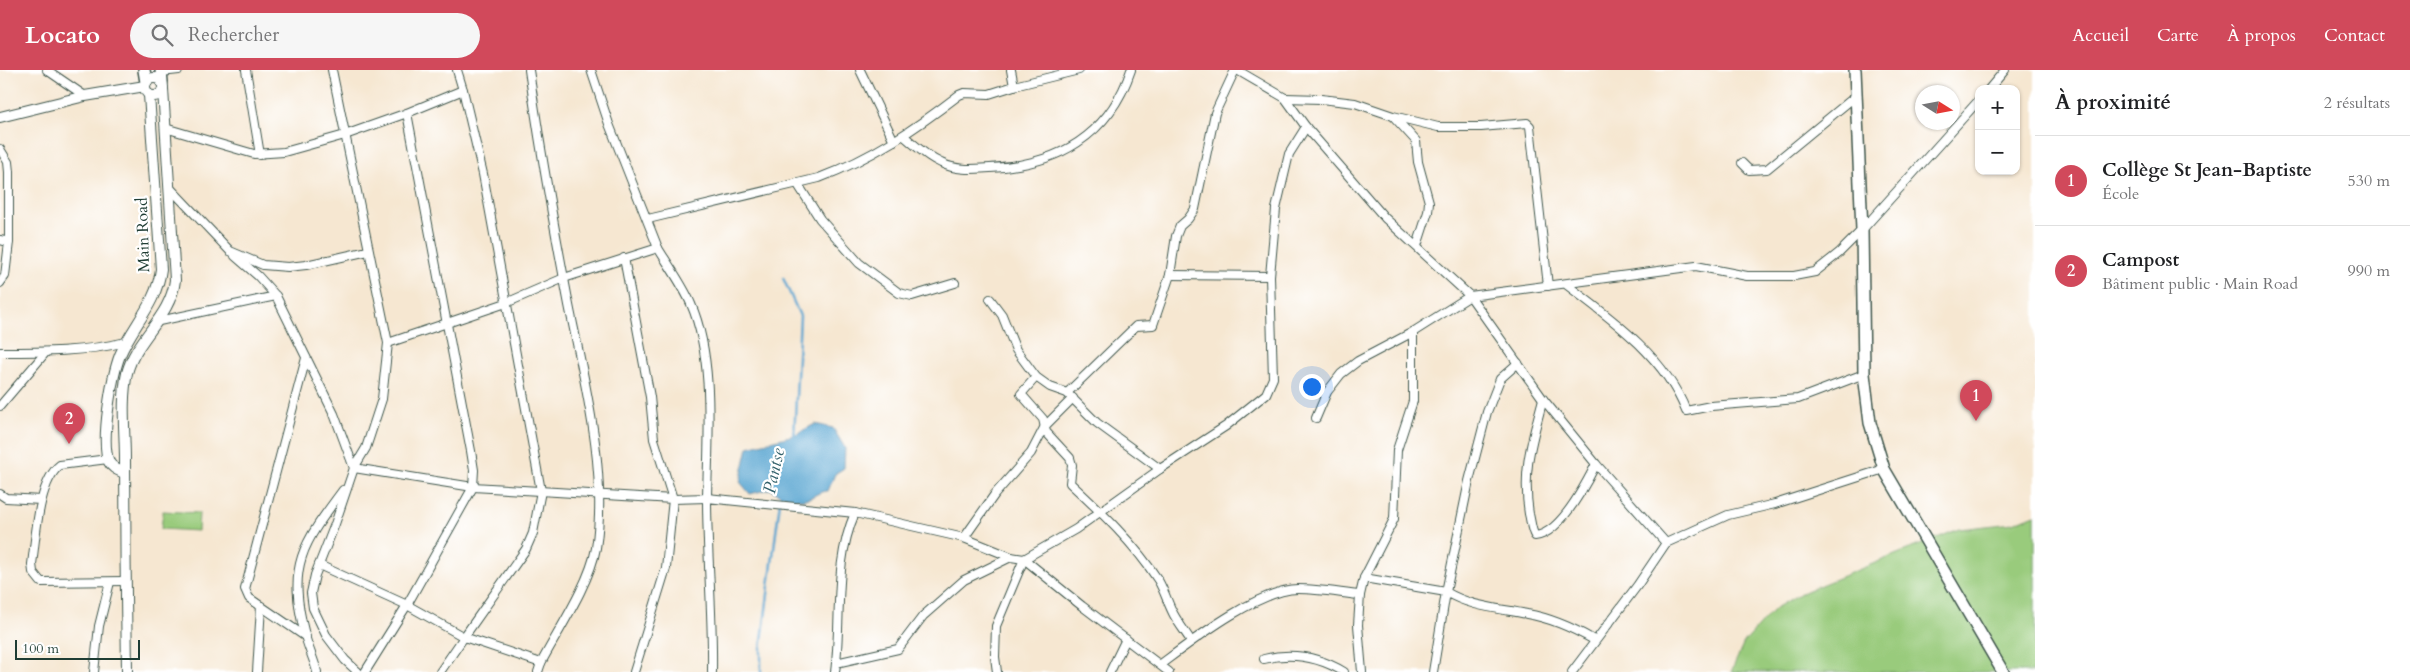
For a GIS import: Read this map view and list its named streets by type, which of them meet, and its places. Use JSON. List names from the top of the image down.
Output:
{
  "streets": {
    "street": ["Main Road"]
  },
  "water": ["Pantse"],
  "scale_bar": "100 m",
  "north": "right",
  "page": {
    "header": "Locato",
    "search": "Rechercher",
    "nav": [
      "Accueil",
      "Carte",
      "À propos",
      "Contact"
    ],
    "heading": ["À proximité", "2 résultats"],
    "map_buttons": ["+", "−"],
    "list": [
      {
        "mark": "1",
        "name": "Collège St Jean-Baptiste",
        "note": "École",
        "value": "530 m"
      },
      {
        "mark": "2",
        "name": "Campost",
        "note": "Bâtiment public · Main Road",
        "value": "990 m"
      }
    ],
    "pins": ["1", "2"],
    "scale": "100 m"
  }
}
